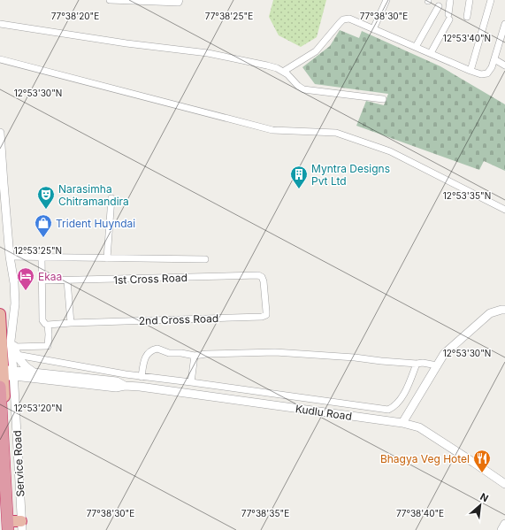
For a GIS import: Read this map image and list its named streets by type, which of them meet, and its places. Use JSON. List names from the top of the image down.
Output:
{
  "streets": {
    "street": ["1st Cross Road", "2nd Cross Road", "Kudlu Road"]
  },
  "crossings": [
    ["1st Cross Road", "2nd Cross Road"]
  ],
  "places": {
    "building": ["Myntra Designs Pvt Ltd"],
    "theatre": ["Narasimha Chitramandira"],
    "shop": ["Trident Huyndai"],
    "hotel": ["Ekaa"],
    "restaurant": ["Bhagya Veg Hotel"]
  },
  "north": "top right",
  "coordinates": [
    "77°38'25\"E",
    "77°38'30\"E",
    "77°38'20\"E",
    "12°53'40\"N",
    "12°53'30\"N",
    "12°53'35\"N",
    "12°53'25\"N",
    "12°53'20\"N",
    "77°38'35\"E",
    "77°38'40\"E"
  ]
}
